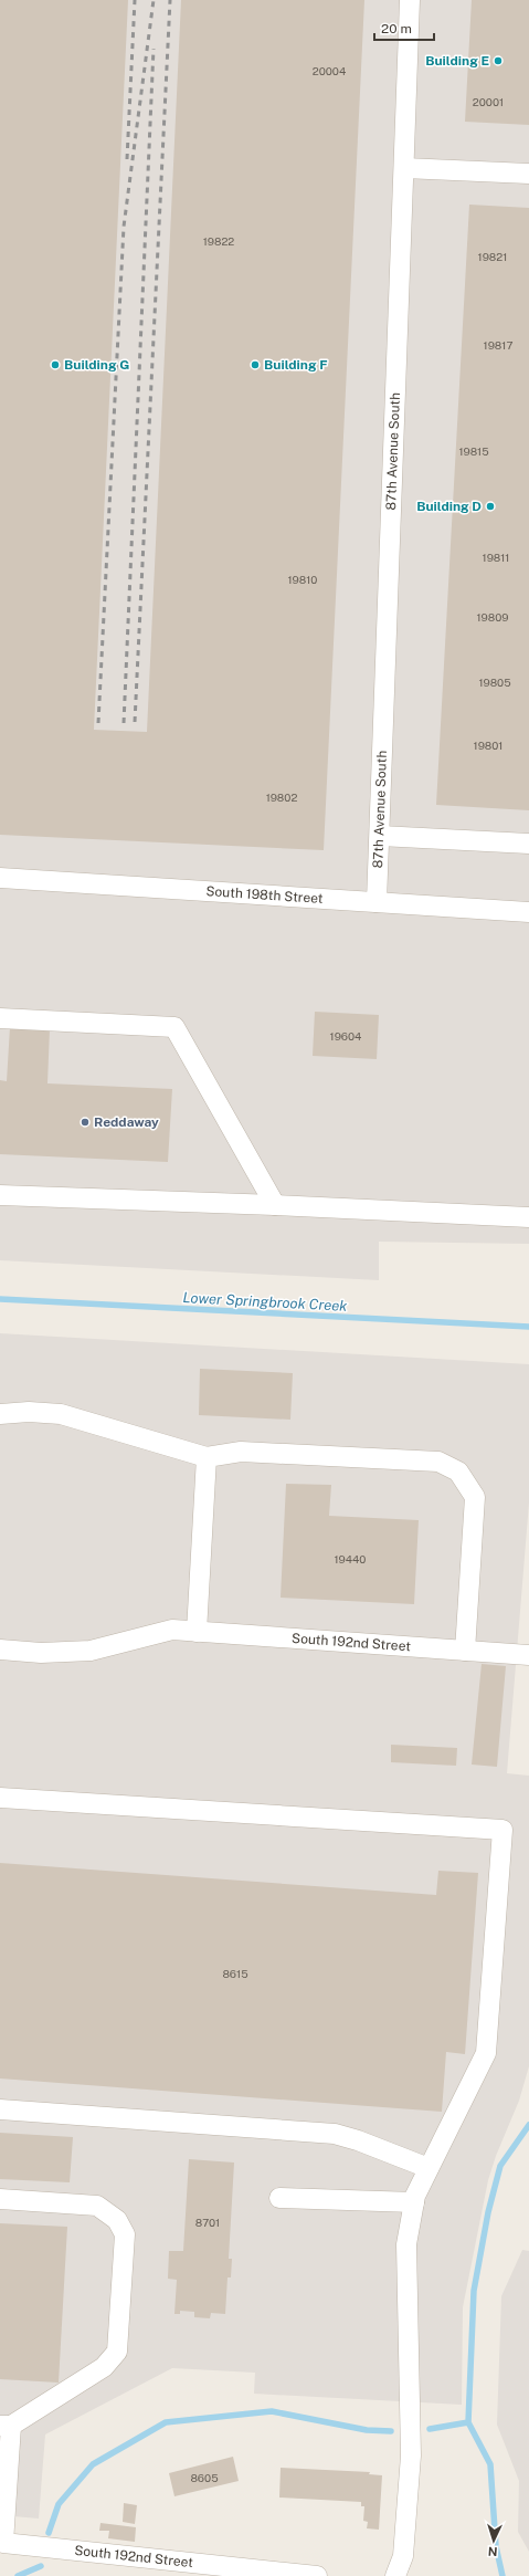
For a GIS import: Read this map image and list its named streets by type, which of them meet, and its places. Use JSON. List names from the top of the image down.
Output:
{
  "streets": {
    "street": ["87th Avenue South", "South 198th Street", "South 192nd Street"]
  },
  "crossings": [
    ["87th Avenue South", "South 198th Street"]
  ],
  "water": ["Lower Springbrook Creek"],
  "places": [
    "Building E",
    "Building G",
    "Building F",
    "Building D",
    "Reddaway"
  ],
  "house_numbers": [
    "20004",
    "20001",
    "19822",
    "19821",
    "19817",
    "19815",
    "19811",
    "19810",
    "19809",
    "19805",
    "19801",
    "19802",
    "19604",
    "19440",
    "8615",
    "8701",
    "8605"
  ],
  "scale_bar": "20 m",
  "north": "bottom"
}
